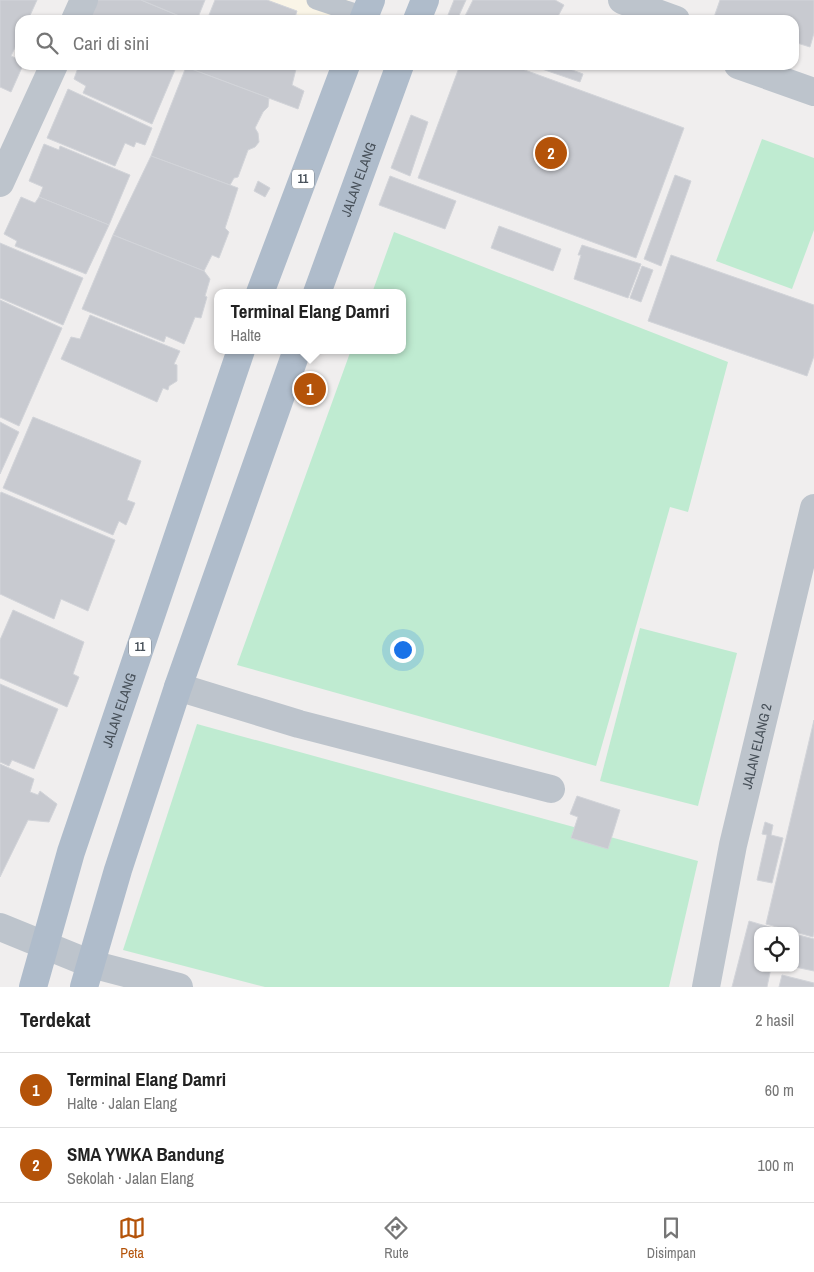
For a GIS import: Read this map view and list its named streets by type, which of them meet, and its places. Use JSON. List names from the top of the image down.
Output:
{
  "streets": {
    "main road": ["11", "JALAN ELANG"],
    "street": ["JALAN ELANG 2"]
  },
  "page": {
    "search": "Cari di sini",
    "pins": ["2", "1"],
    "popup": ["Terminal Elang Damri", "Halte"],
    "heading": ["Terdekat", "2 hasil"],
    "list": [
      {
        "mark": "1",
        "name": "Terminal Elang Damri",
        "note": "Halte · Jalan Elang",
        "value": "60 m"
      },
      {
        "mark": "2",
        "name": "SMA YWKA Bandung",
        "note": "Sekolah · Jalan Elang",
        "value": "100 m"
      }
    ],
    "nav": ["Peta", "Rute", "Disimpan"]
  }
}
